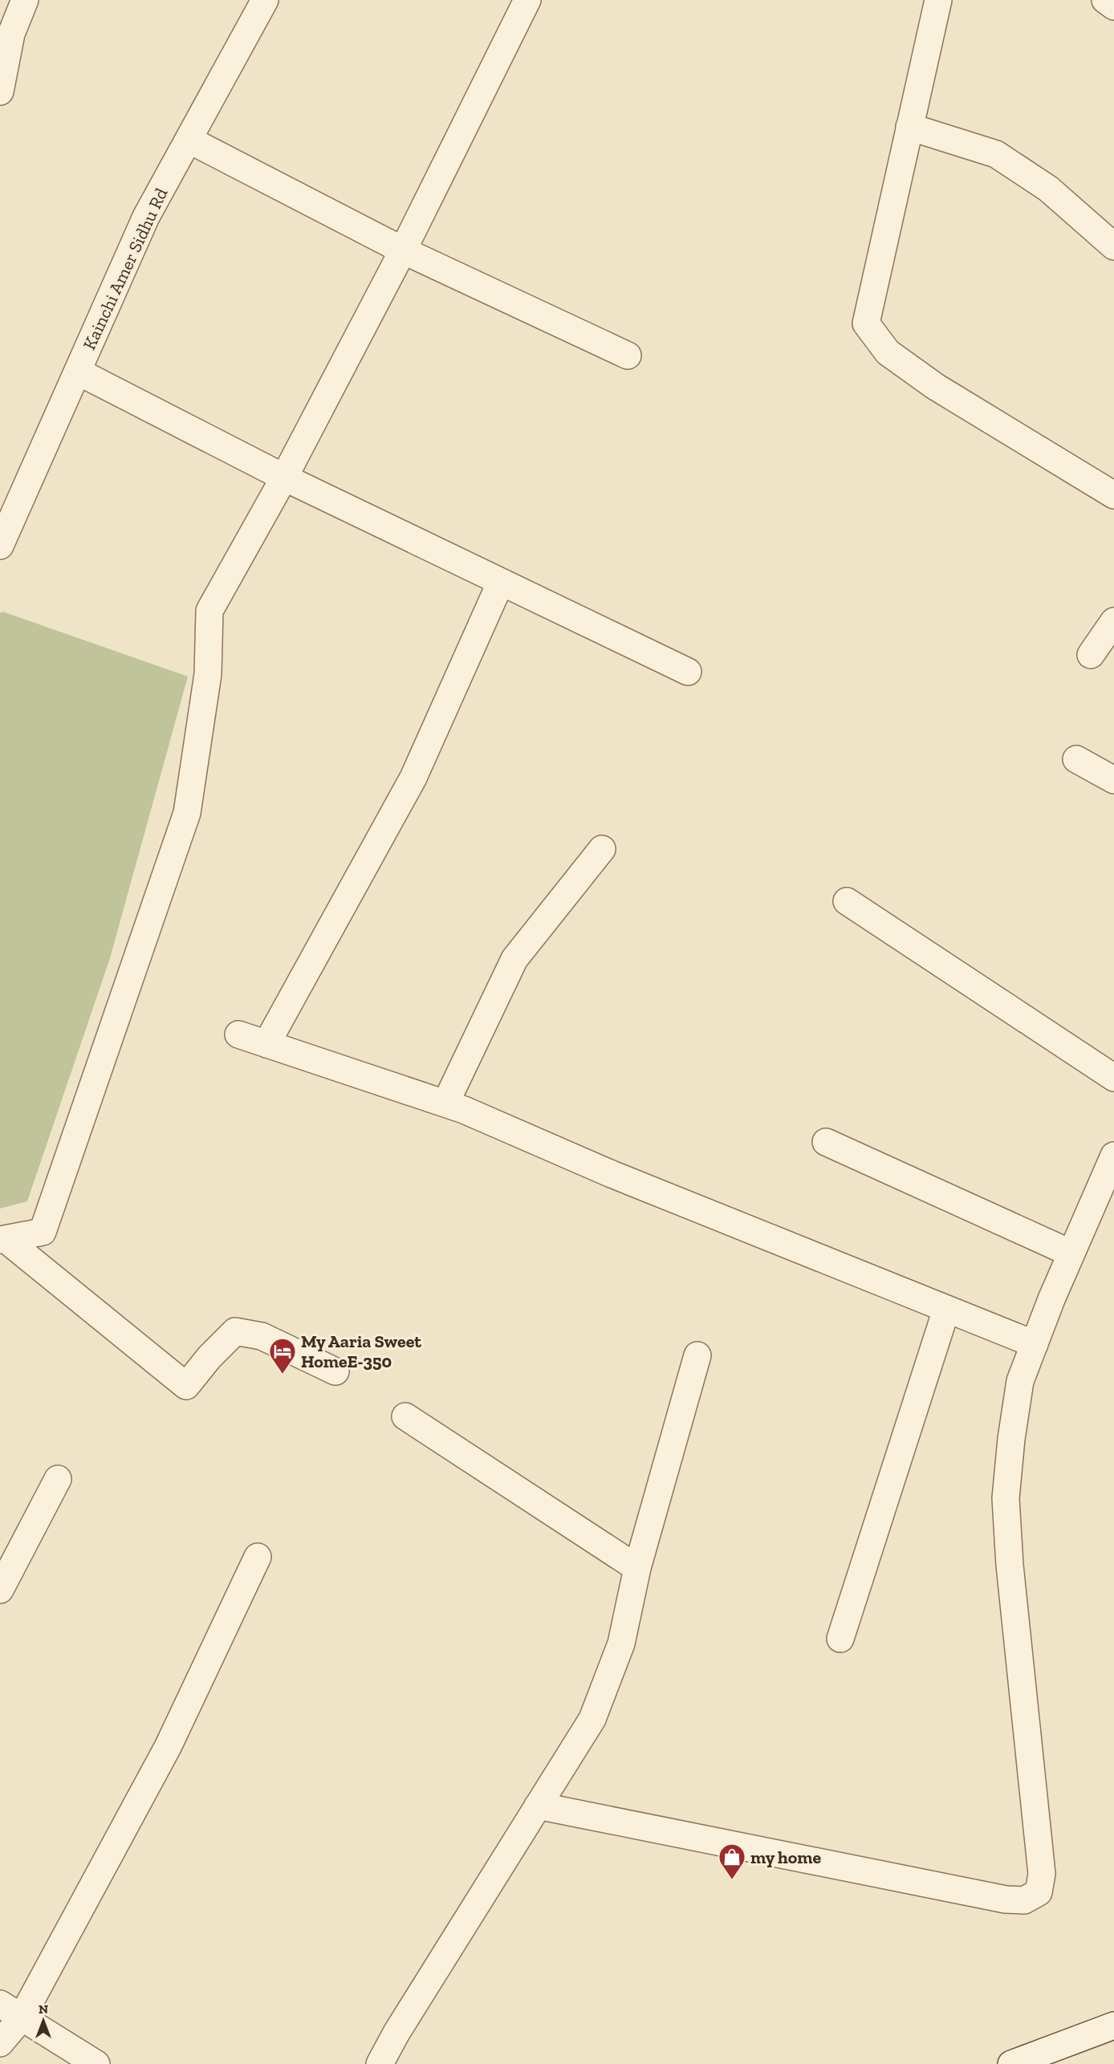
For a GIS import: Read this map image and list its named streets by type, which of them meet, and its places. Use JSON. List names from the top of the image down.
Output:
{
  "streets": {
    "street": ["Kainchi Amer Sidhu Rd"]
  },
  "places": {
    "hotel": ["My Aaria Sweet HomeE-350"],
    "shop": ["my home"]
  },
  "north": "top"
}
